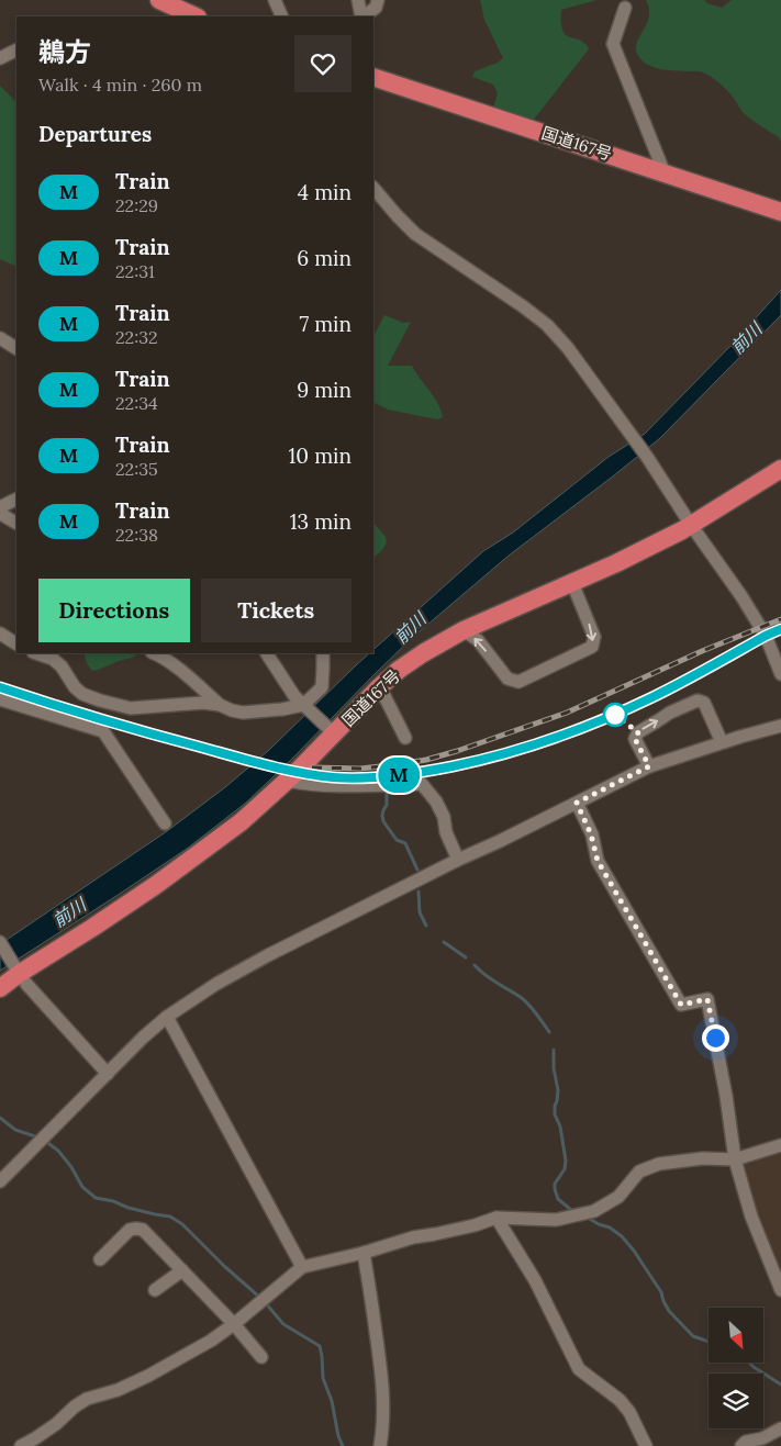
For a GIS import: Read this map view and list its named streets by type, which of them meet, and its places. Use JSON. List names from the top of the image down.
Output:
{
  "streets": {
    "highway": ["国道167号"]
  },
  "water": ["前川"],
  "north": "bottom right",
  "page": {
    "on_map": "M",
    "heading": [
      ["鵜方", "Walk · 4 min · 260 m"],
      "Departures"
    ],
    "list": [
      {
        "mark": "M",
        "name": "Train",
        "note": "22:29",
        "value": "4 min"
      },
      {
        "mark": "M",
        "name": "Train",
        "note": "22:31",
        "value": "6 min"
      },
      {
        "mark": "M",
        "name": "Train",
        "note": "22:32",
        "value": "7 min"
      },
      {
        "mark": "M",
        "name": "Train",
        "note": "22:34",
        "value": "9 min"
      },
      {
        "mark": "M",
        "name": "Train",
        "note": "22:35",
        "value": "10 min"
      },
      {
        "mark": "M",
        "name": "Train",
        "note": "22:38",
        "value": "13 min"
      }
    ],
    "buttons": ["Directions", "Tickets"]
  }
}
